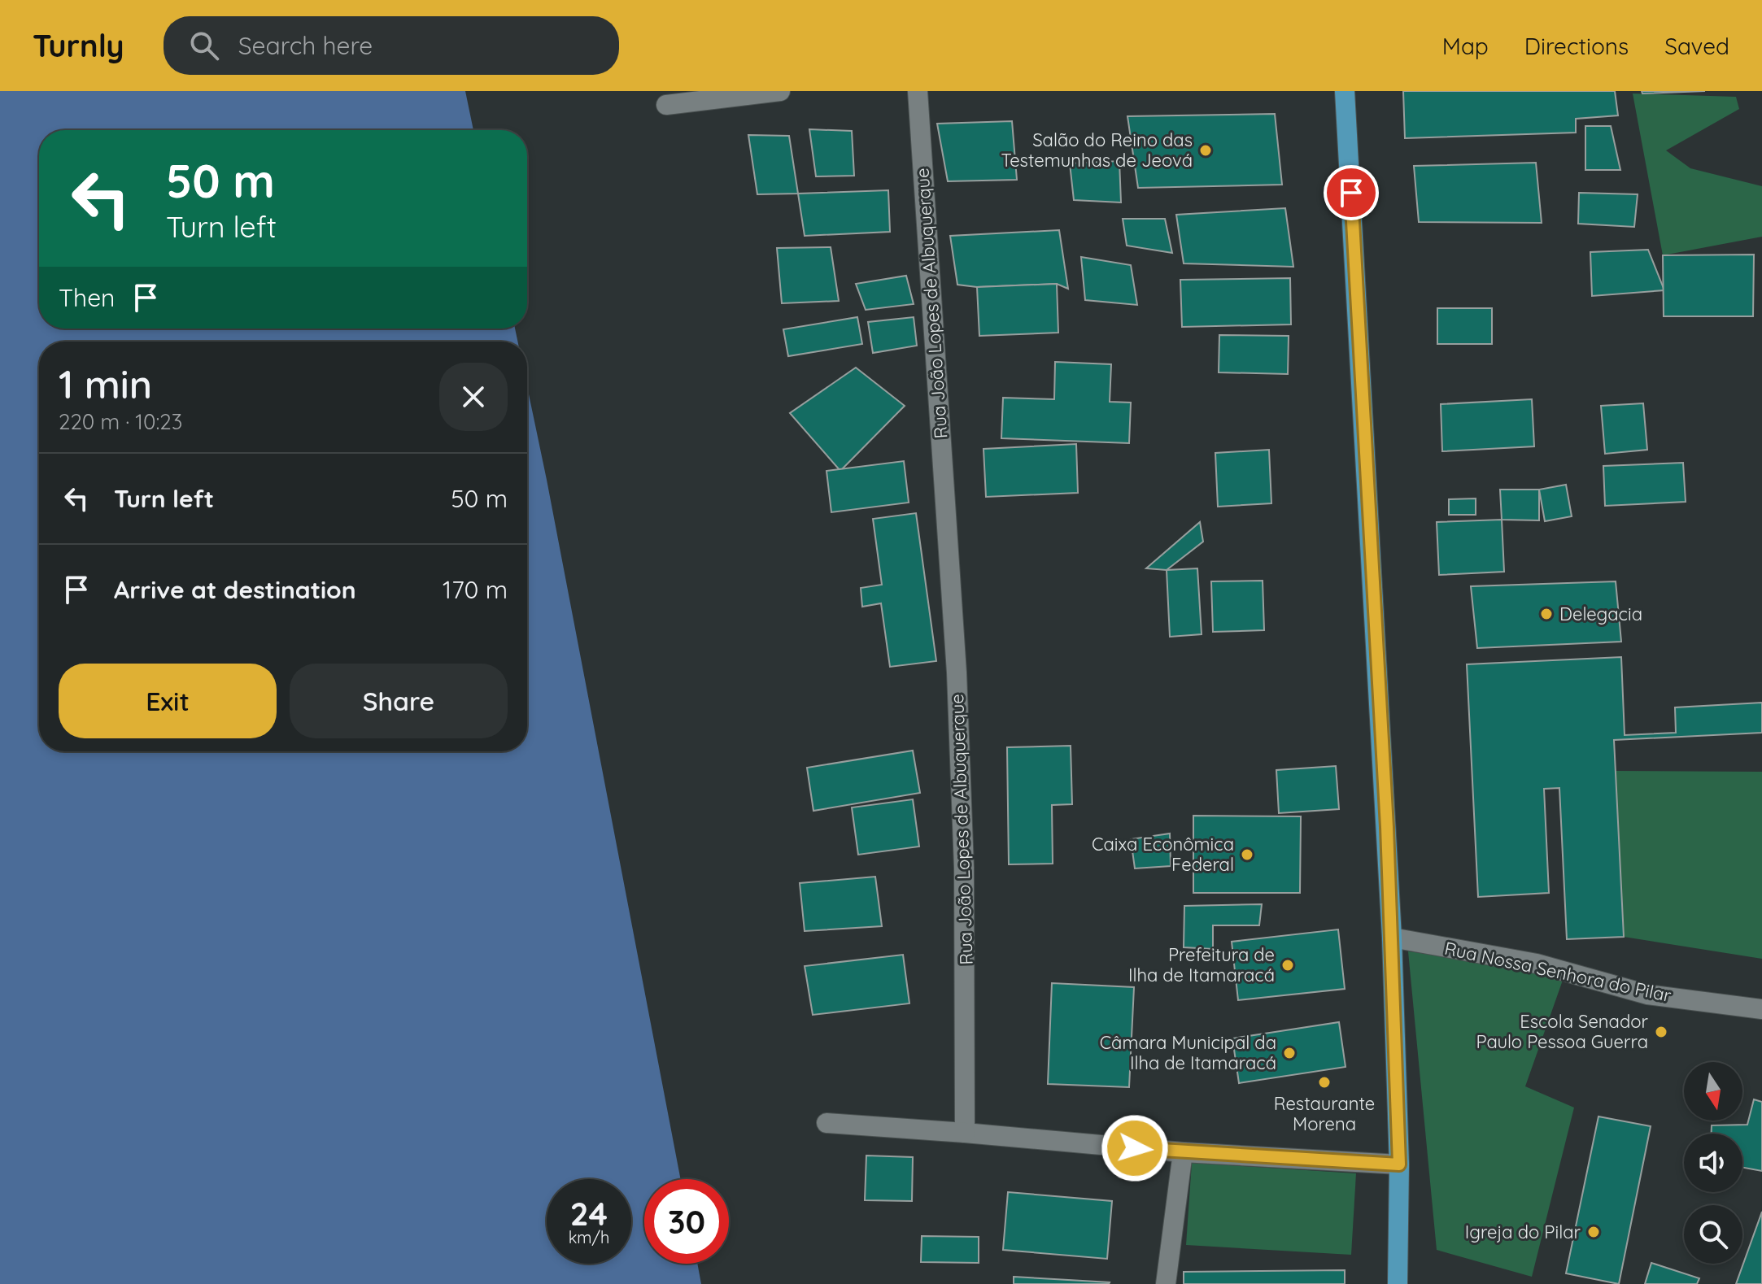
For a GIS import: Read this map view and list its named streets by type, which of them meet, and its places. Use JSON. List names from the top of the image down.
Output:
{
  "streets": {
    "street": ["Rua João Lopes de Albuquerque", "Rua Nossa Senhora do Pilar"]
  },
  "places": [
    "Salão do Reino das Testemunhas de Jeová",
    "Delegacia",
    "Caixa Econômica Federal",
    "Prefeitura de Ilha de Itamaracá",
    "Escola Senador Paulo Pessoa Guerra",
    "Câmara Municipal da Ilha de Itamaracá",
    "Restaurante Morena",
    "Igreja do Pilar"
  ],
  "north": "bottom",
  "page": {
    "header": "Turnly",
    "search": "Search here",
    "nav": ["Map", "Directions", "Saved"],
    "turn": ["50 m", "Turn left"],
    "then": "Then",
    "heading": ["1 min", "220 m · 10:23"],
    "list": [
      {
        "name": "Turn left",
        "value": "50 m"
      },
      {
        "name": "Arrive at destination",
        "value": "170 m"
      }
    ],
    "buttons": ["Exit", "Share"],
    "speed": "24 km/h",
    "limit": "30"
  }
}
